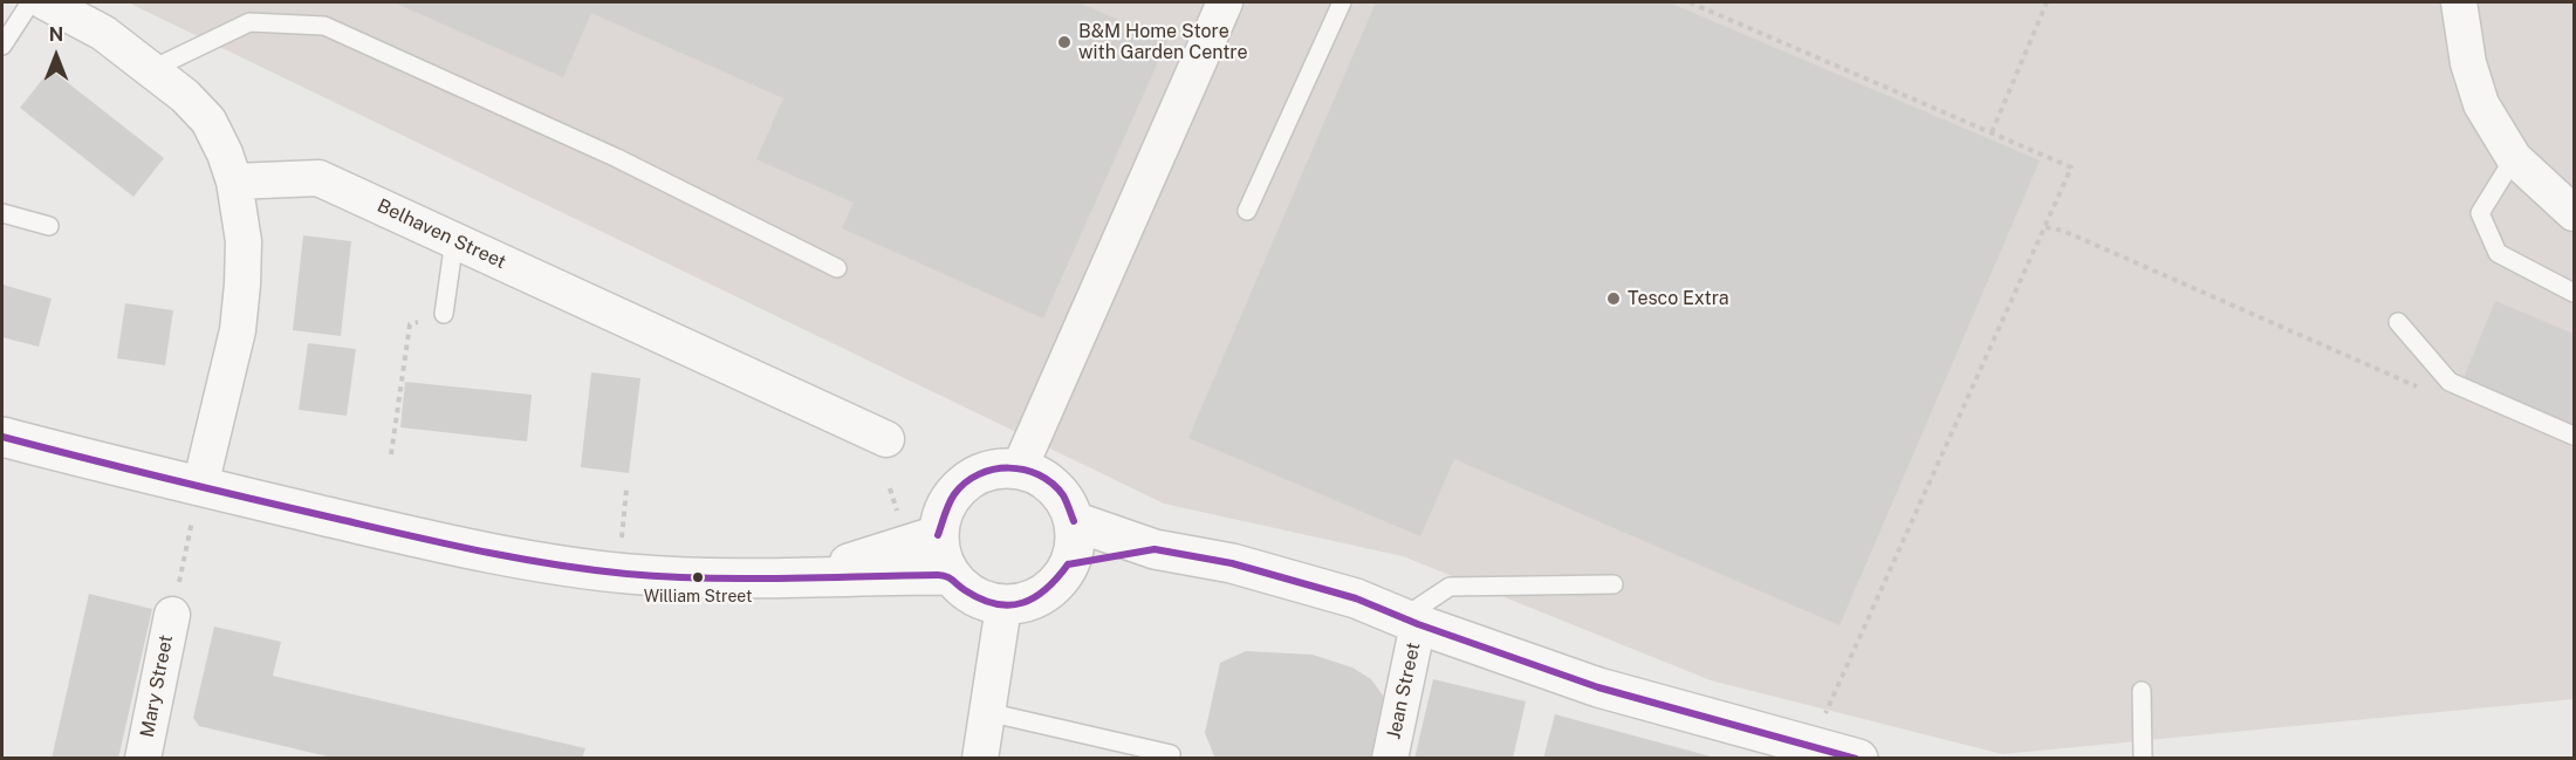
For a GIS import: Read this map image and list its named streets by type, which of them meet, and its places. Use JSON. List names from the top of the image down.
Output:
{
  "streets": {
    "street": ["Belhaven Street", "Mary Street", "Jean Street"]
  },
  "places": ["B&M Home Store with Garden Centre", "Tesco Extra", "William Street"],
  "north": "top"
}
